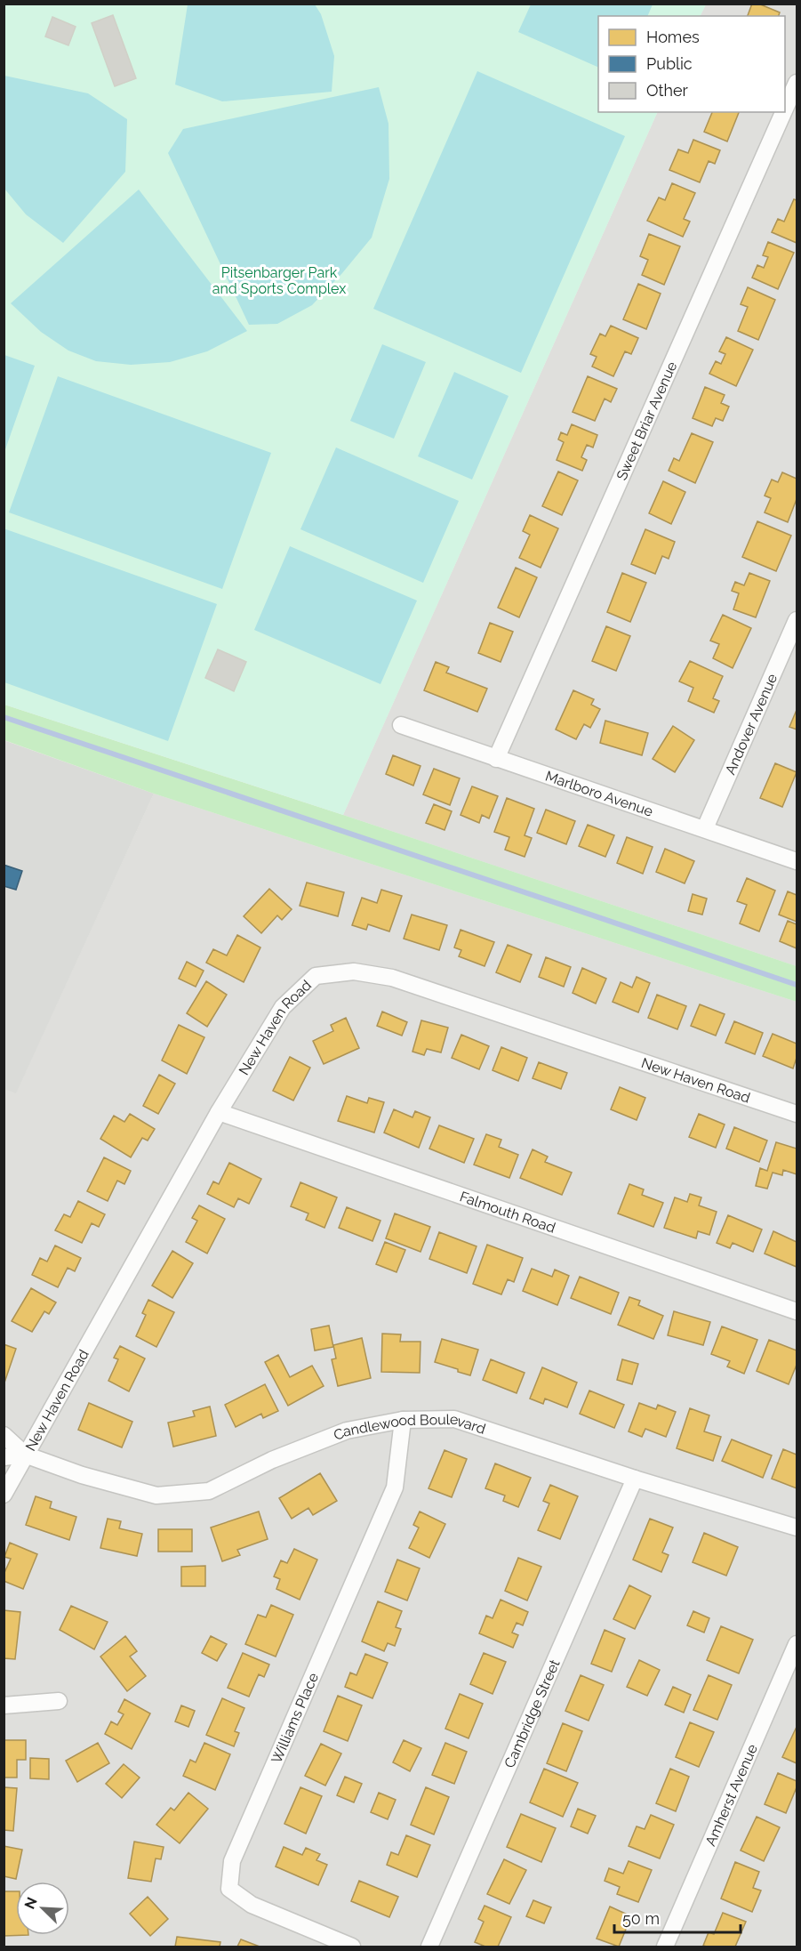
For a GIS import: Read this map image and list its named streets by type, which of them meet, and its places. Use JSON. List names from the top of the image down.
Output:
{
  "streets": {
    "street": [
      "Sweet Briar Avenue",
      "Andover Avenue",
      "Marlboro Avenue",
      "New Haven Road",
      "Falmouth Road",
      "Candlewood Boulevard",
      "Cambridge Street",
      "Williams Place",
      "Amherst Avenue"
    ]
  },
  "crossings": [
    ["Sweet Briar Avenue", "Marlboro Avenue"],
    ["Andover Avenue", "Marlboro Avenue"],
    ["New Haven Road", "Falmouth Road"],
    ["New Haven Road", "Candlewood Boulevard"],
    ["Candlewood Boulevard", "Cambridge Street"],
    ["Candlewood Boulevard", "Williams Place"]
  ],
  "parks": ["Pitsenbarger Park and Sports Complex"],
  "legend": ["Homes", "Public", "Other"],
  "scale_bar": "50 m",
  "north": "top left"
}
